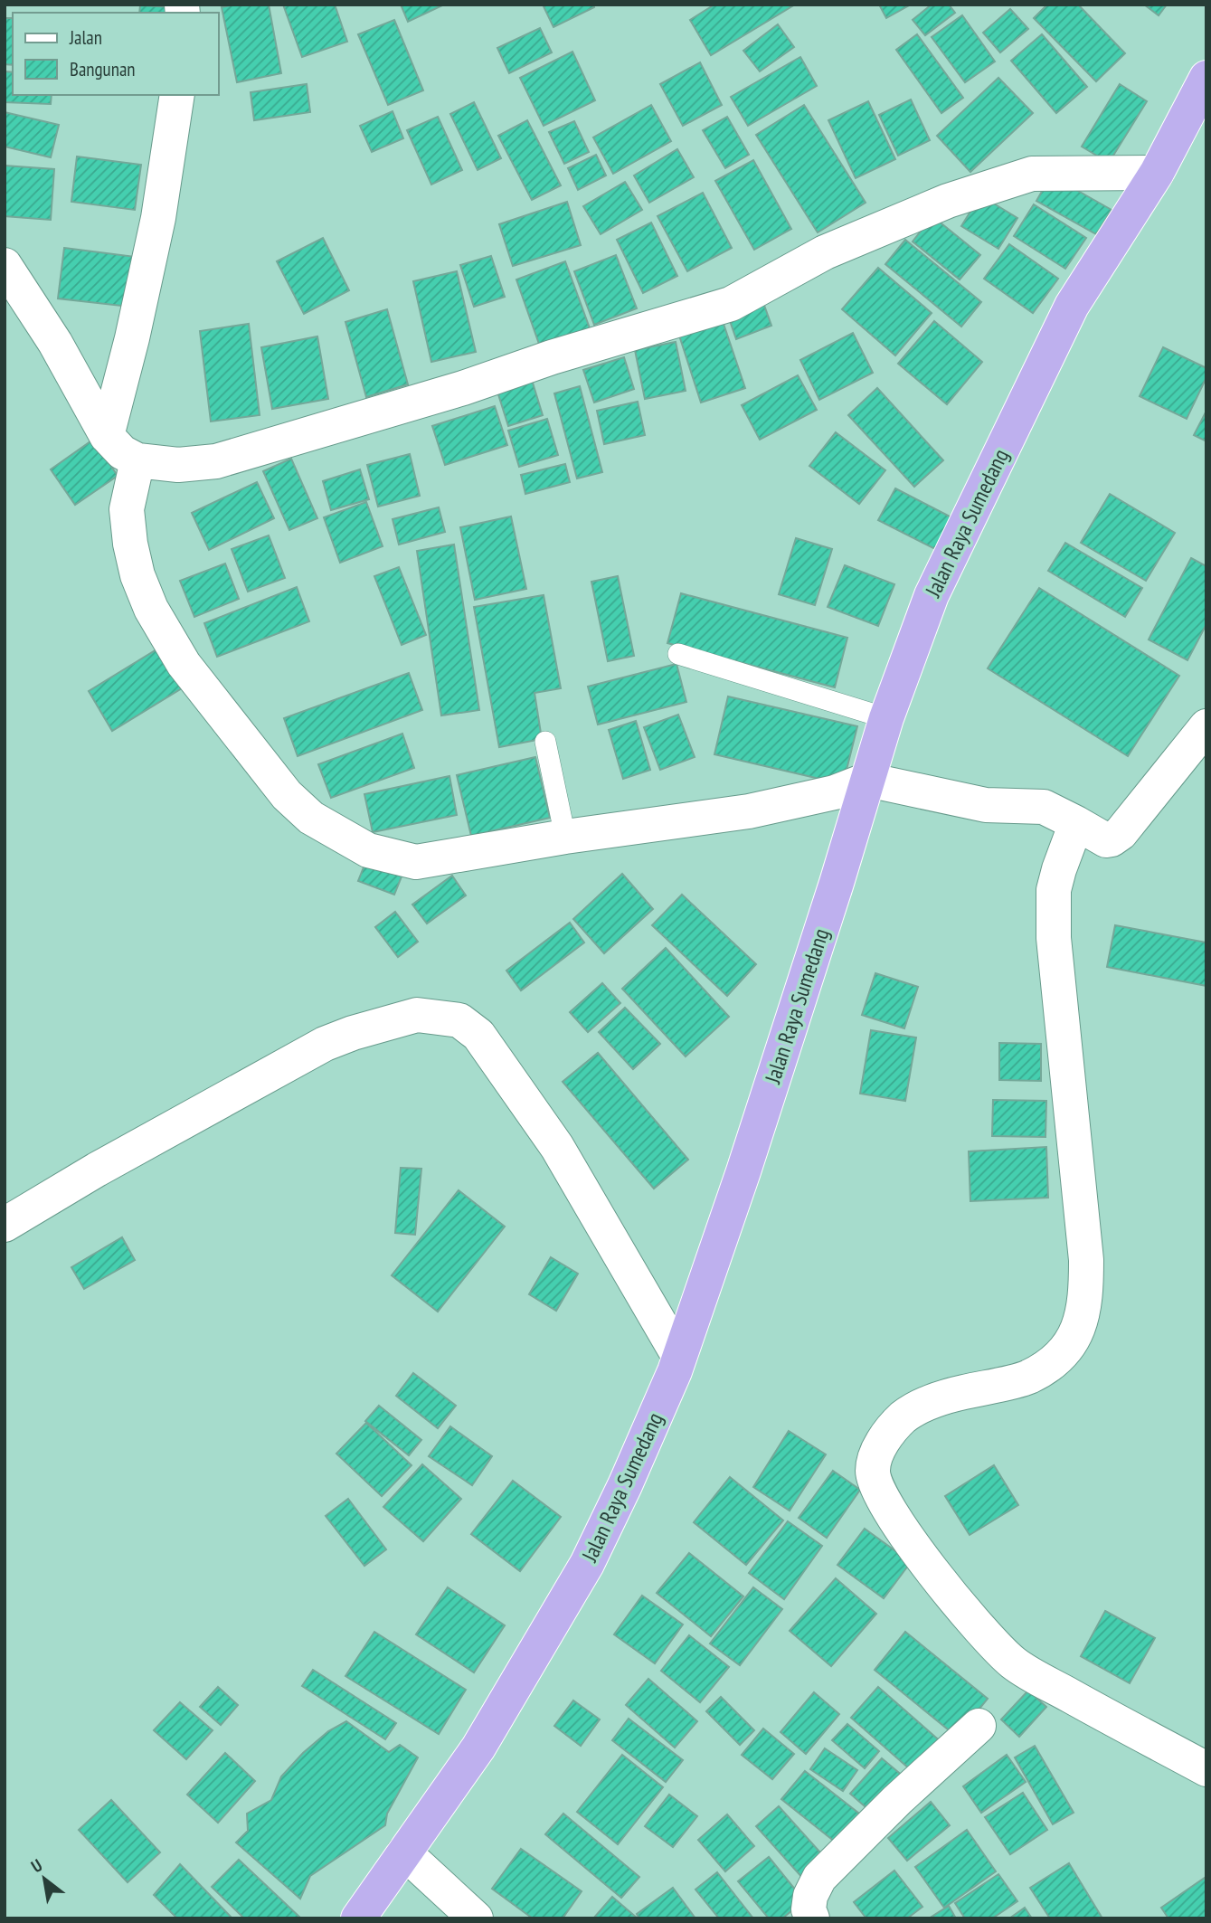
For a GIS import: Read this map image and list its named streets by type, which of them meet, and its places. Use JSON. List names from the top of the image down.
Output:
{
  "streets": {
    "highway": ["Jalan Raya Sumedang"]
  },
  "legend": ["Jalan", "Bangunan"],
  "north": "top left"
}
